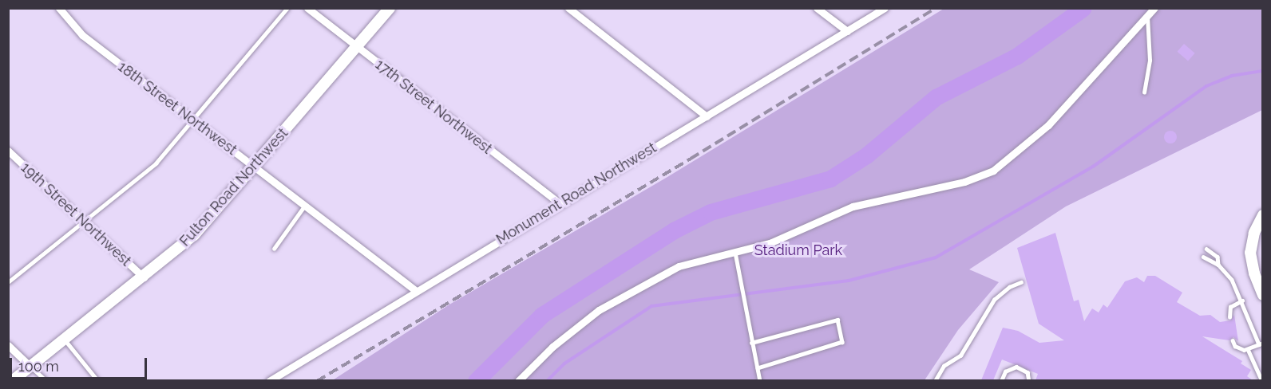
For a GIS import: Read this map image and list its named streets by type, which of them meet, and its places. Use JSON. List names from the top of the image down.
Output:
{
  "streets": {
    "main road": ["Fulton Road Northwest"],
    "street": [
      "17th Street Northwest",
      "18th Street Northwest",
      "Monument Road Northwest",
      "19th Street Northwest"
    ]
  },
  "crossings": [
    ["17th Street Northwest", "Fulton Road Northwest"],
    ["17th Street Northwest", "Monument Road Northwest"],
    ["18th Street Northwest", "Fulton Road Northwest"],
    ["18th Street Northwest", "Monument Road Northwest"],
    ["Fulton Road Northwest", "19th Street Northwest"]
  ],
  "parks": ["Stadium Park"],
  "scale_bar": "100 m"
}
